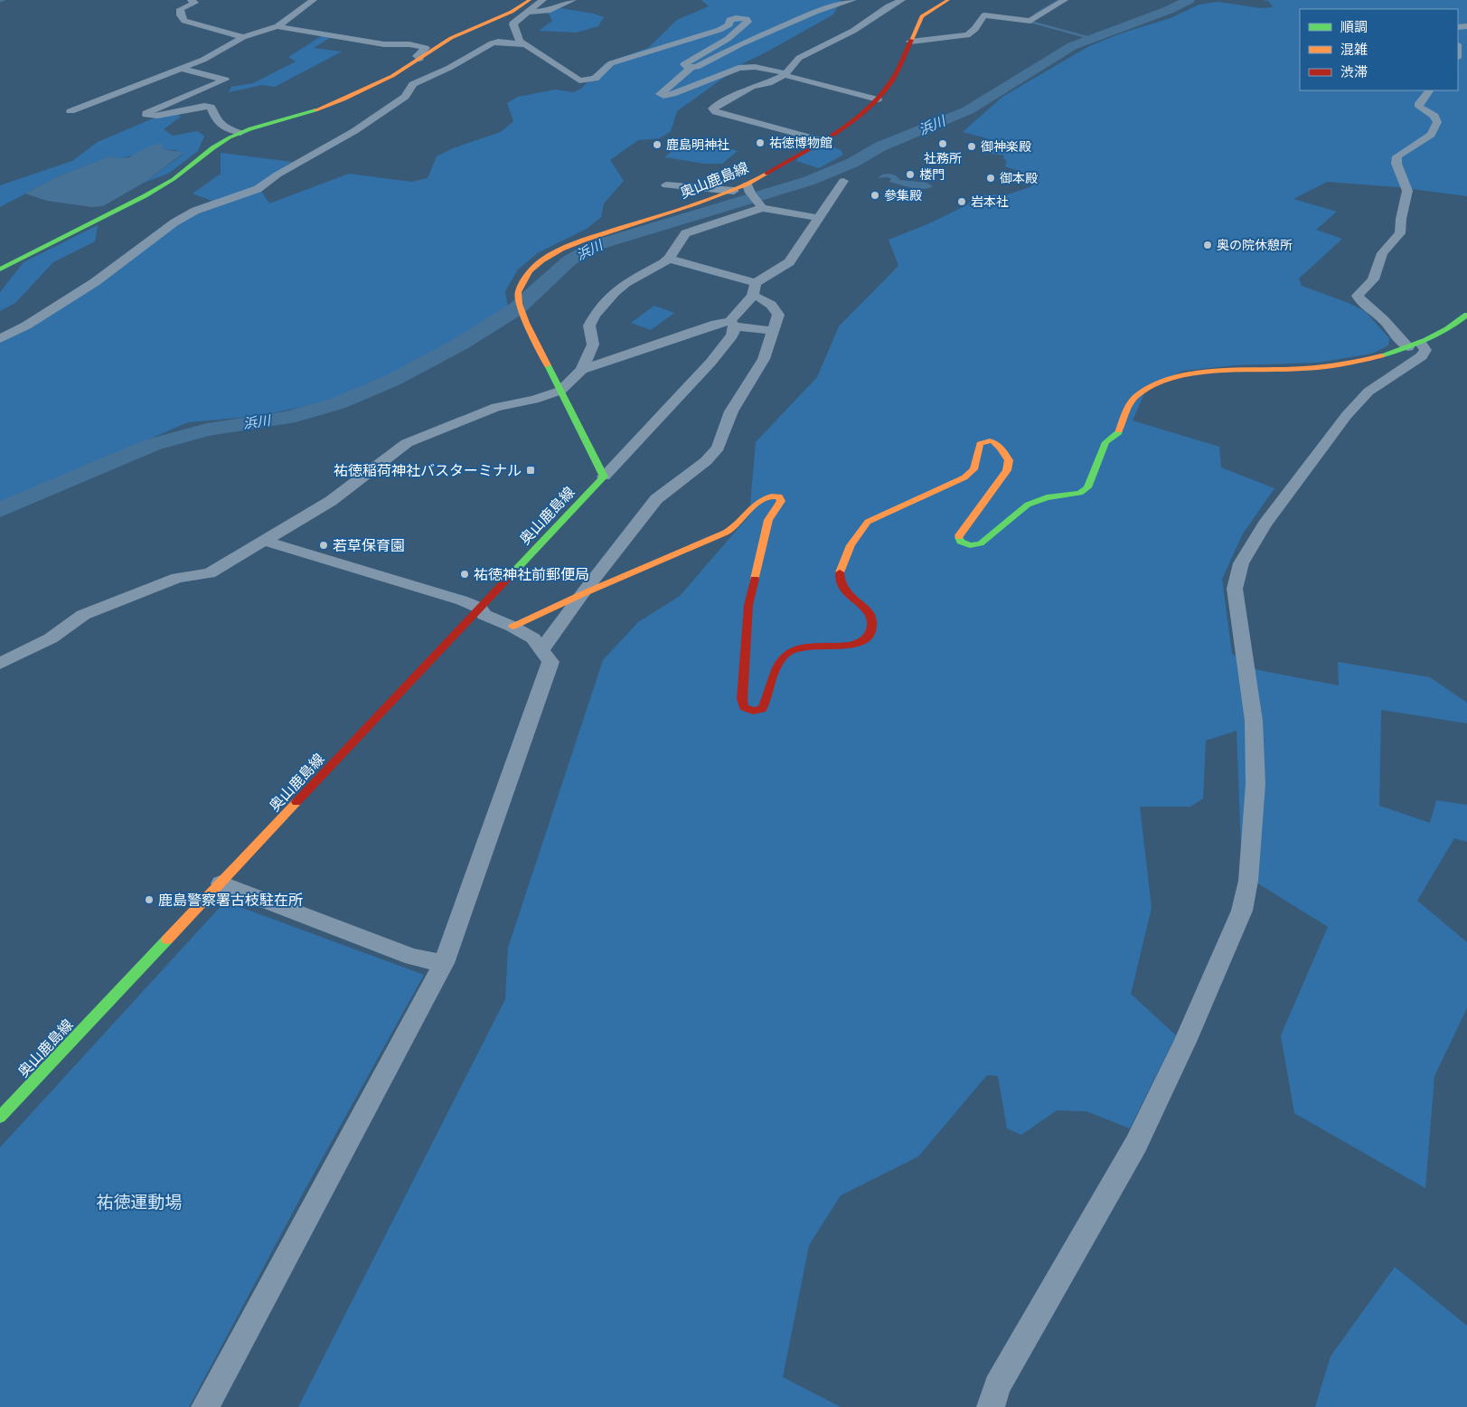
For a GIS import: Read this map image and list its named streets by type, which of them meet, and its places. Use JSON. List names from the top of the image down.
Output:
{
  "streets": {
    "street": ["奥山鹿島線"]
  },
  "water": ["浜川"],
  "parks": ["祐徳運動場"],
  "places": {
    "other": [
      "祐徳博物館",
      "社務所",
      "鹿島明神社",
      "御神楽殿",
      "楼門",
      "御本殿",
      "參集殿",
      "岩本社",
      "奥の院休憩所",
      "若草保育園",
      "祐徳神社前郵便局",
      "鹿島警察署古枝駐在所"
    ],
    "transit": ["祐徳稲荷神社バスターミナル"]
  },
  "legend": ["順調", "混雑", "渋滞"]
}
